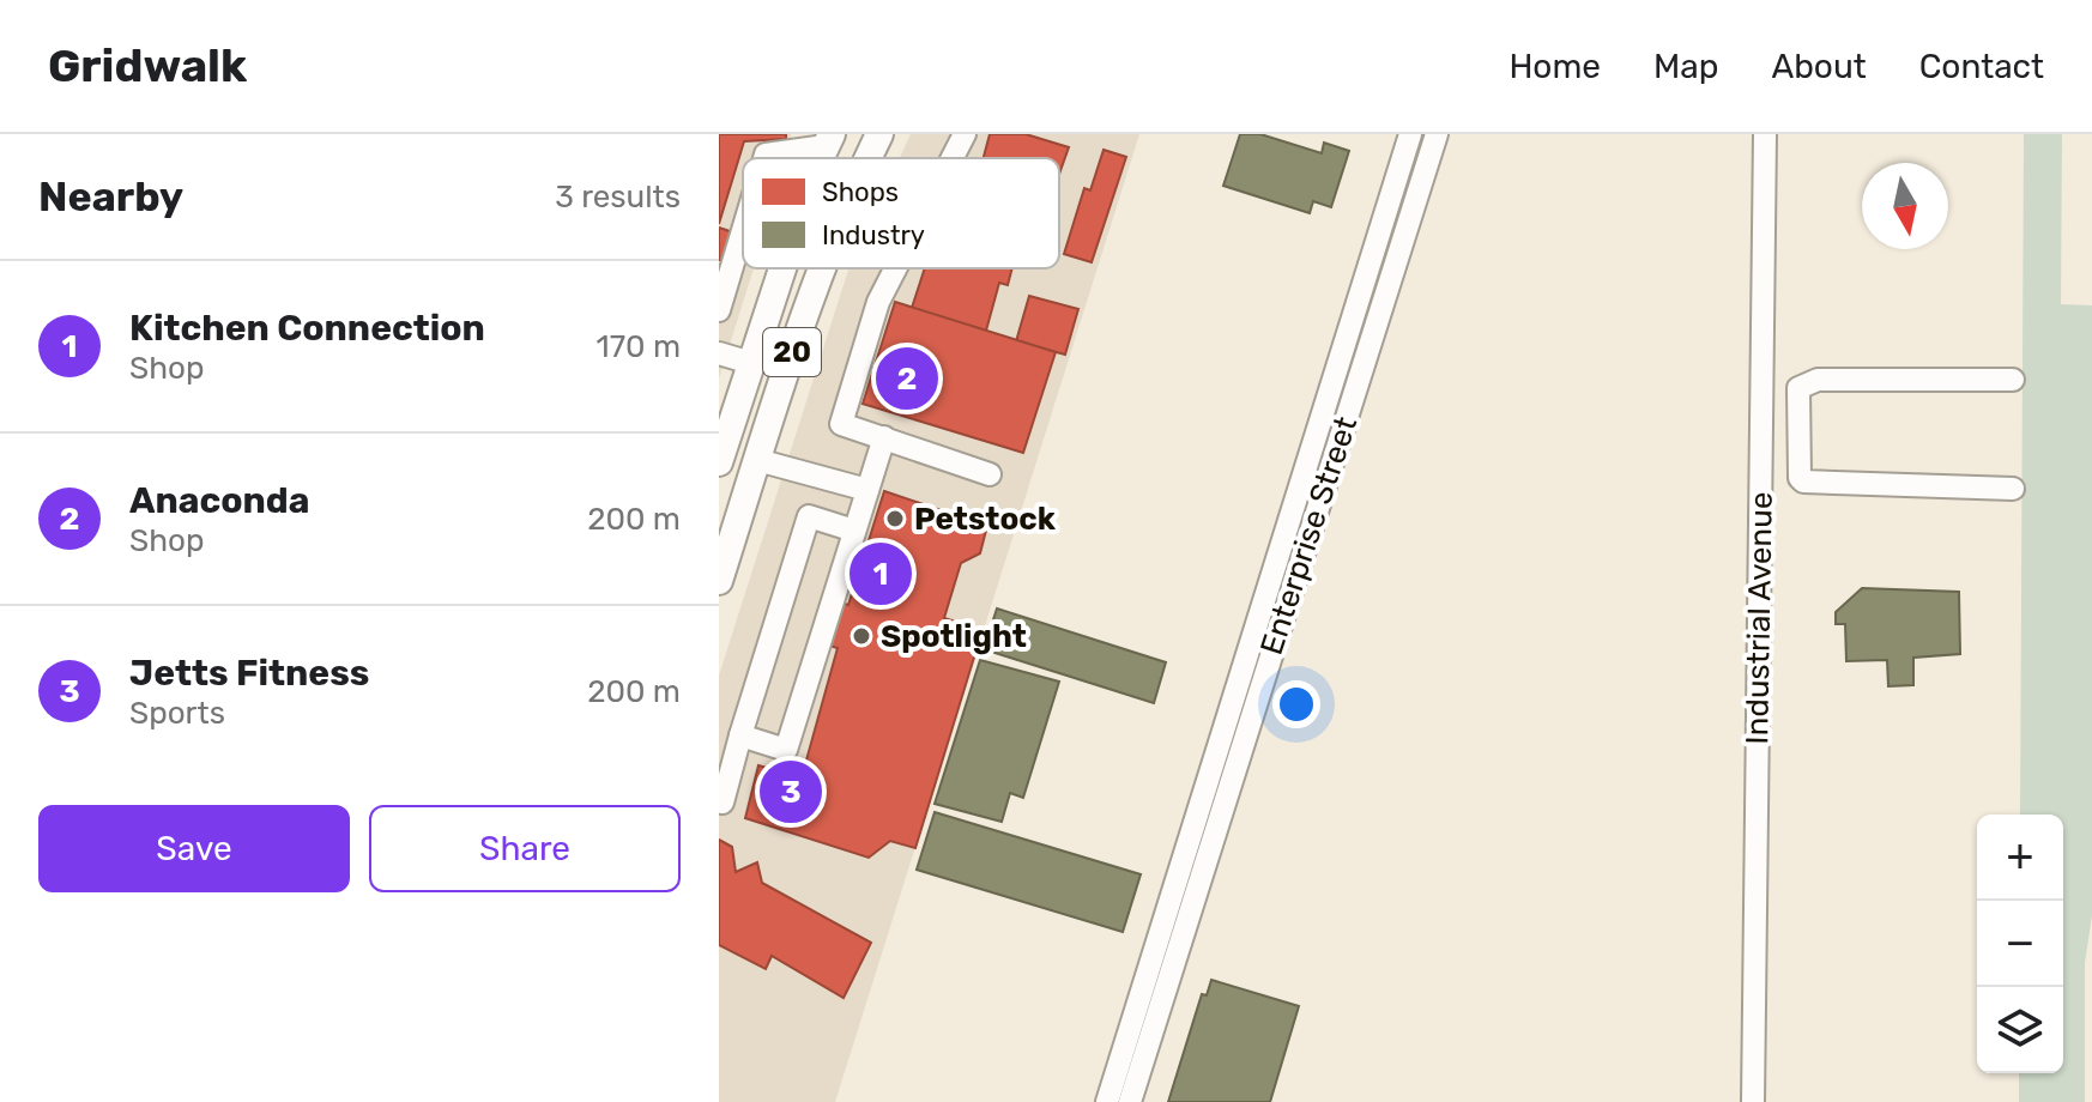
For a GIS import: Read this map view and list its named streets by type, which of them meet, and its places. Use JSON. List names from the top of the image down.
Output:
{
  "streets": {
    "main road": ["20"],
    "street": ["Enterprise Street", "Industrial Avenue"]
  },
  "places": ["Petstock", "Spotlight"],
  "legend": ["Shops", "Industry"],
  "north": "bottom",
  "page": {
    "header": "Gridwalk",
    "nav": [
      "Home",
      "Map",
      "About",
      "Contact"
    ],
    "heading": ["Nearby", "3 results"],
    "list": [
      {
        "mark": "1",
        "name": "Kitchen Connection",
        "note": "Shop",
        "value": "170 m"
      },
      {
        "mark": "2",
        "name": "Anaconda",
        "note": "Shop",
        "value": "200 m"
      },
      {
        "mark": "3",
        "name": "Jetts Fitness",
        "note": "Sports",
        "value": "200 m"
      }
    ],
    "pins": ["2", "1", "3"],
    "buttons": ["Save", "Share"],
    "map_buttons": ["+", "−"]
  }
}
